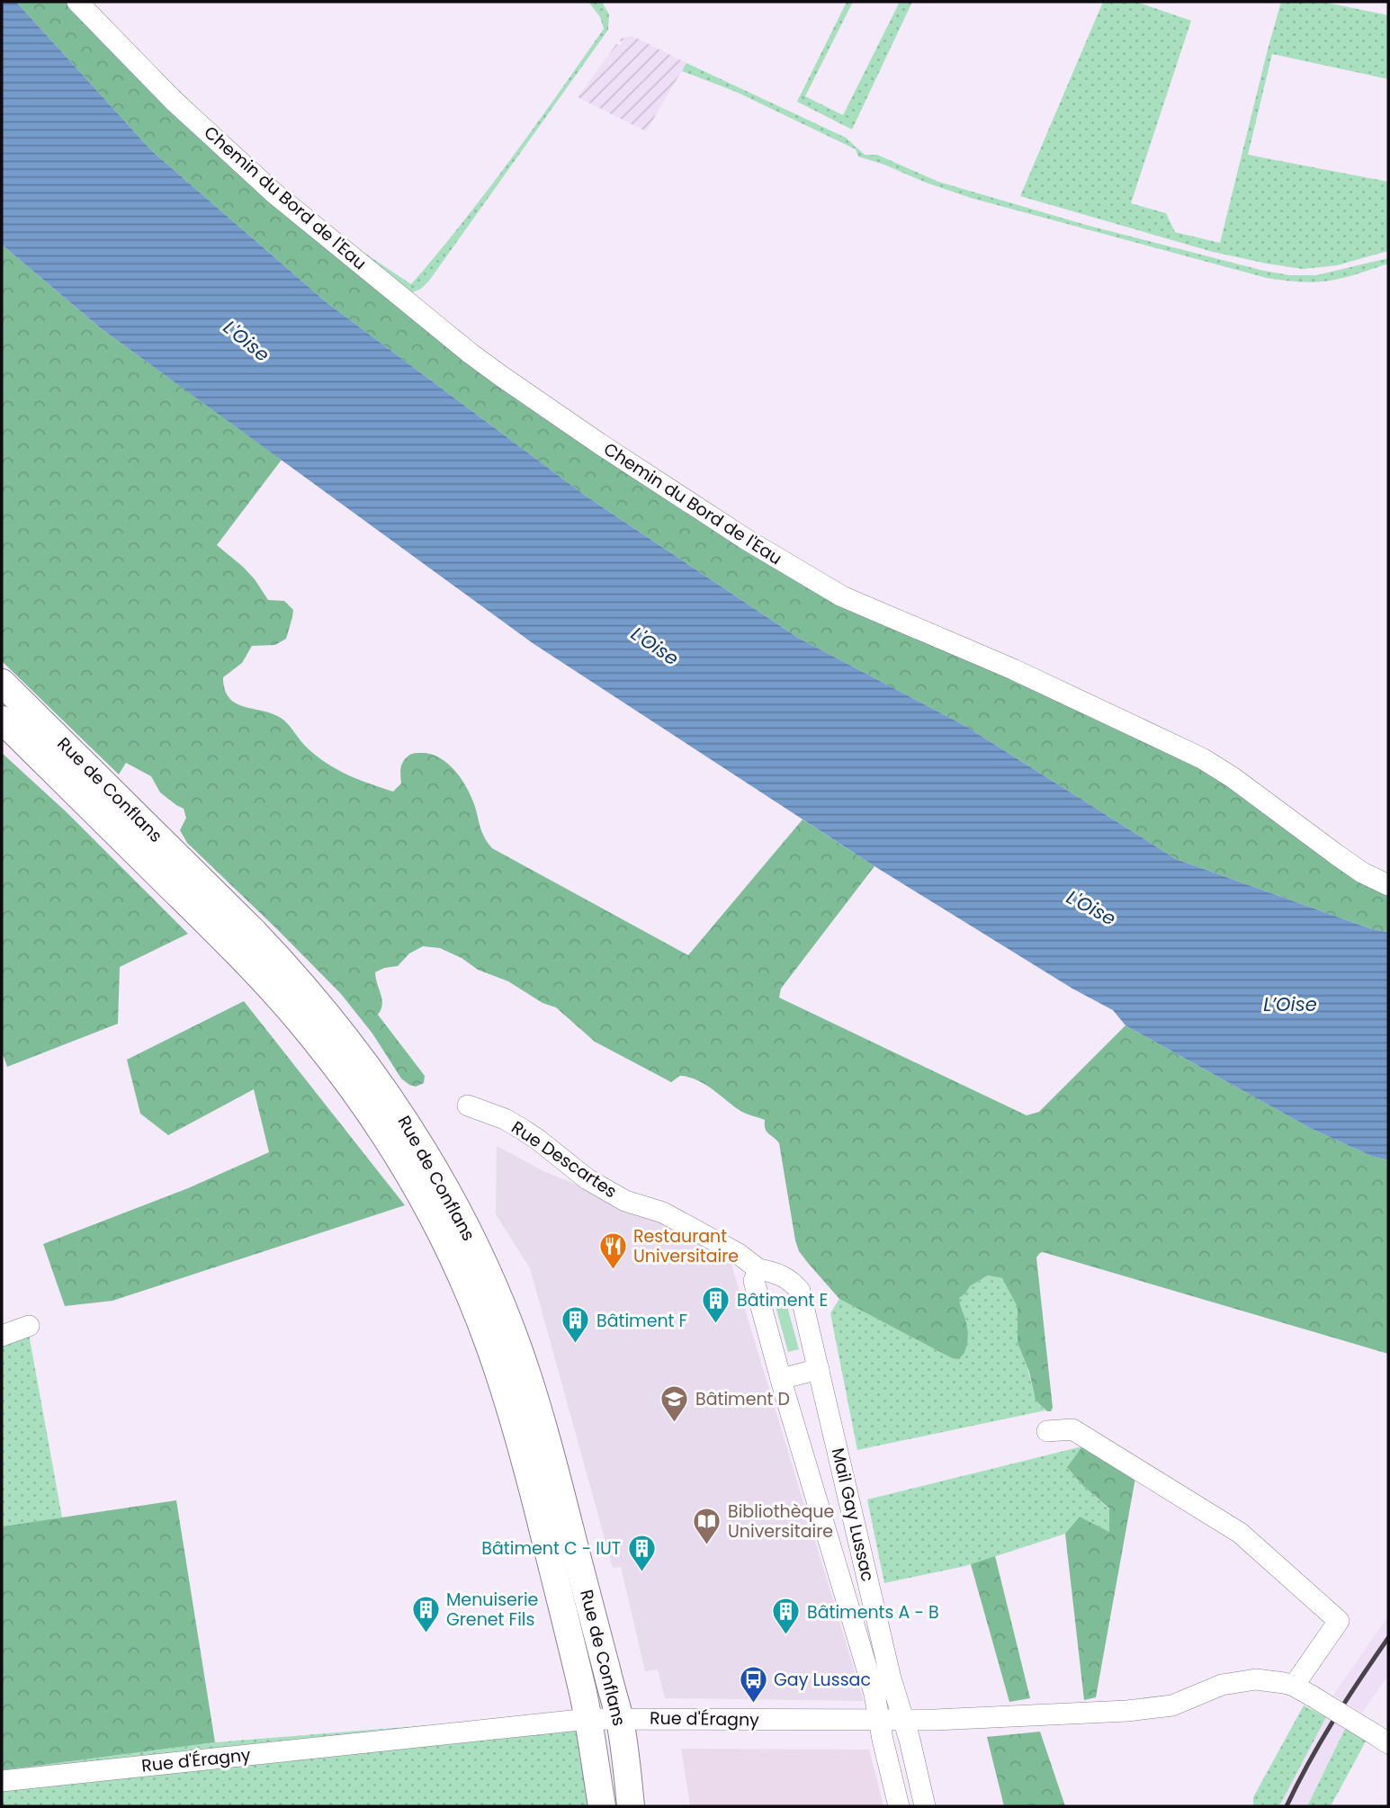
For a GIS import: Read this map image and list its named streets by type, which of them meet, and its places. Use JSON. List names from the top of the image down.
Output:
{
  "streets": {
    "main road": ["Rue de Conflans"],
    "street": [
      "Chemin du Bord de l'Eau",
      "Rue Descartes",
      "Mail Gay Lussac",
      "Rue d'Éragny"
    ]
  },
  "crossings": [
    ["Rue de Conflans", "Rue d'Éragny"],
    ["Rue Descartes", "Mail Gay Lussac"],
    ["Mail Gay Lussac", "Rue d'Éragny"]
  ],
  "water": ["L'Oise", "L’Oise"],
  "places": {
    "restaurant": ["Restaurant Universitaire"],
    "building": [
      "Bâtiment E",
      "Bâtiment F",
      "Bâtiment C - IUT",
      "Menuiserie Grenet Fils",
      "Bâtiments A - B"
    ],
    "school or university": ["Bâtiment D"],
    "library": ["Bibliothèque Universitaire"],
    "bus stop": ["Gay Lussac"]
  }
}
